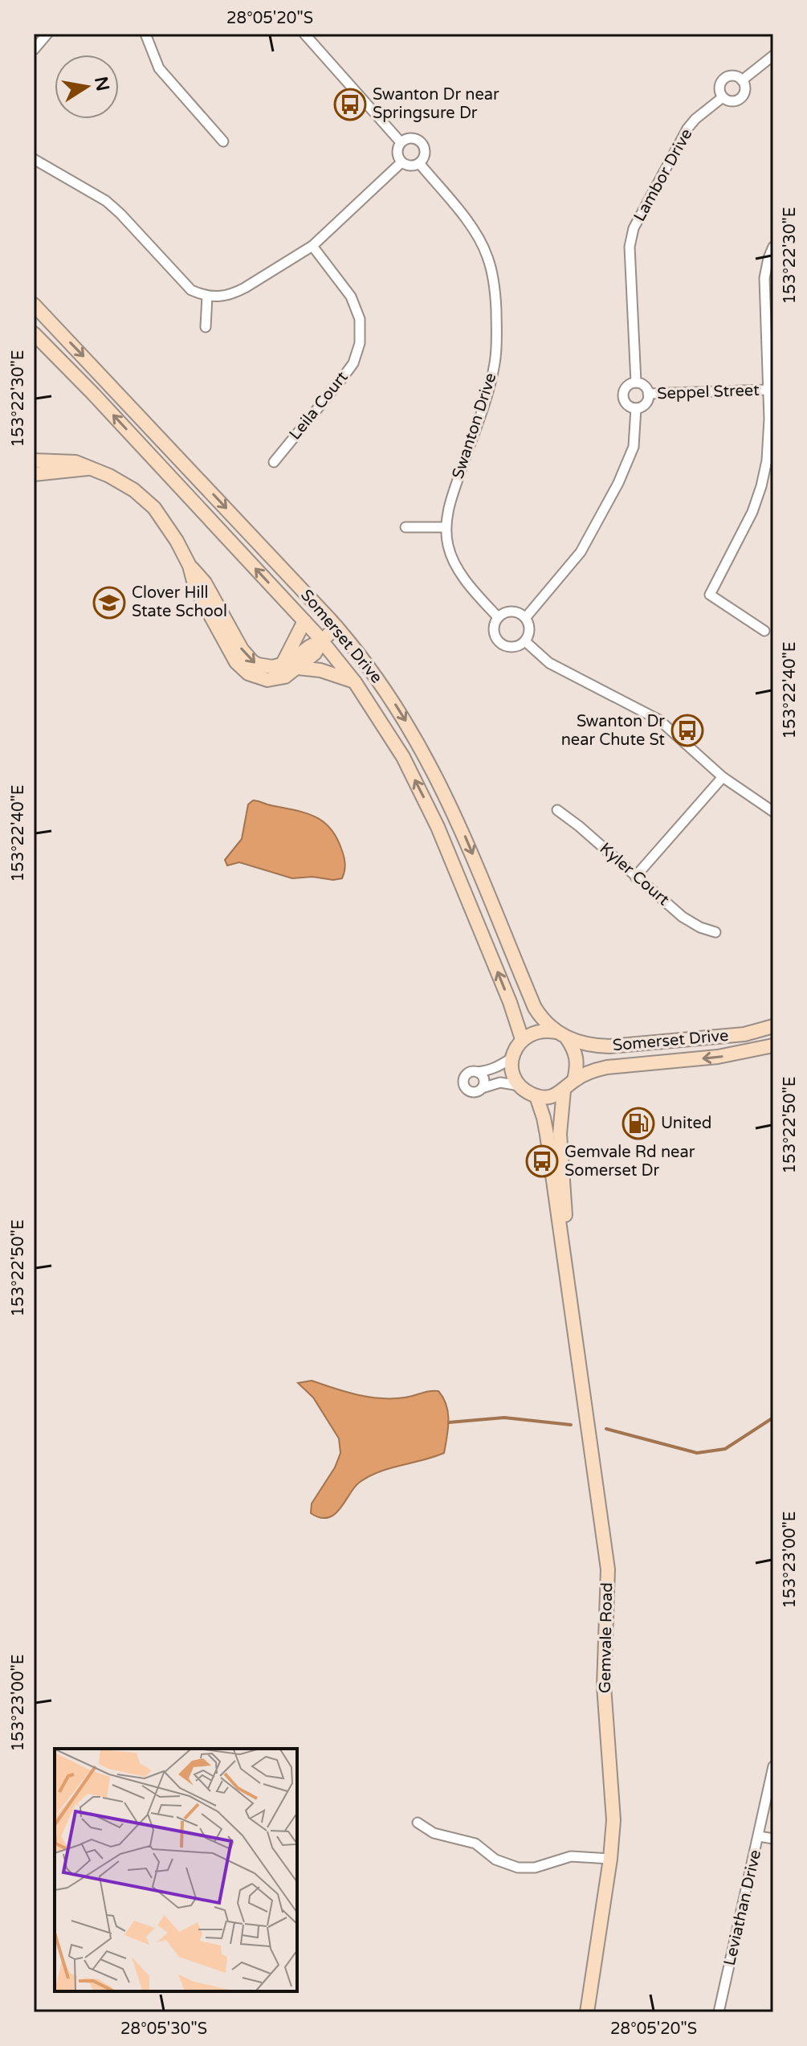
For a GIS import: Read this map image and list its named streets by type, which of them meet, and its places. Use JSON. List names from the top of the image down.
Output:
{
  "streets": {
    "main road": ["Somerset Drive", "Gemvale Road"],
    "street": [
      "Lambor Drive",
      "Seppel Street",
      "Leila Court",
      "Swanton Drive",
      "Kyler Court",
      "Leviathan Drive"
    ]
  },
  "crossings": [
    ["Lambor Drive", "Seppel Street"],
    ["Lambor Drive", "Swanton Drive"],
    ["Somerset Drive", "Gemvale Road"]
  ],
  "places": {
    "bus stop": ["Swanton Dr near Springsure Dr", "Swanton Dr near Chute St", "Gemvale Rd near Somerset Dr"],
    "school or university": ["Clover Hill State School"],
    "fuel station": ["United"]
  },
  "north": "right",
  "coordinates": [
    "28°05'20\"S",
    "153°22'30\"E",
    "153°22'40\"E",
    "153°22'50\"E",
    "153°23'00\"E",
    "28°05'30\"S"
  ]
}
